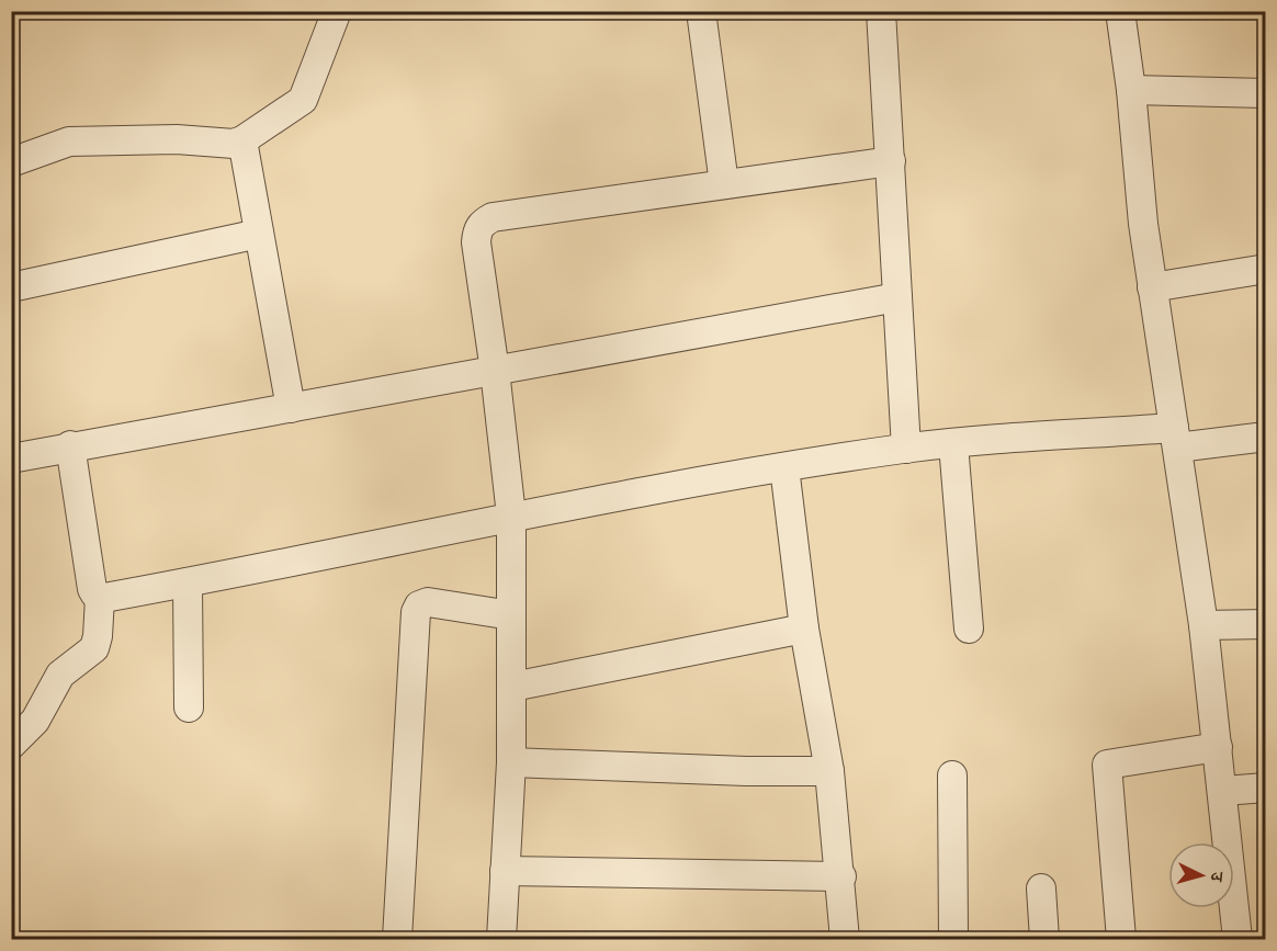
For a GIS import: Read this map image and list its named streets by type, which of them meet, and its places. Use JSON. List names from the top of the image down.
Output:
{
  "north": "right"
}
